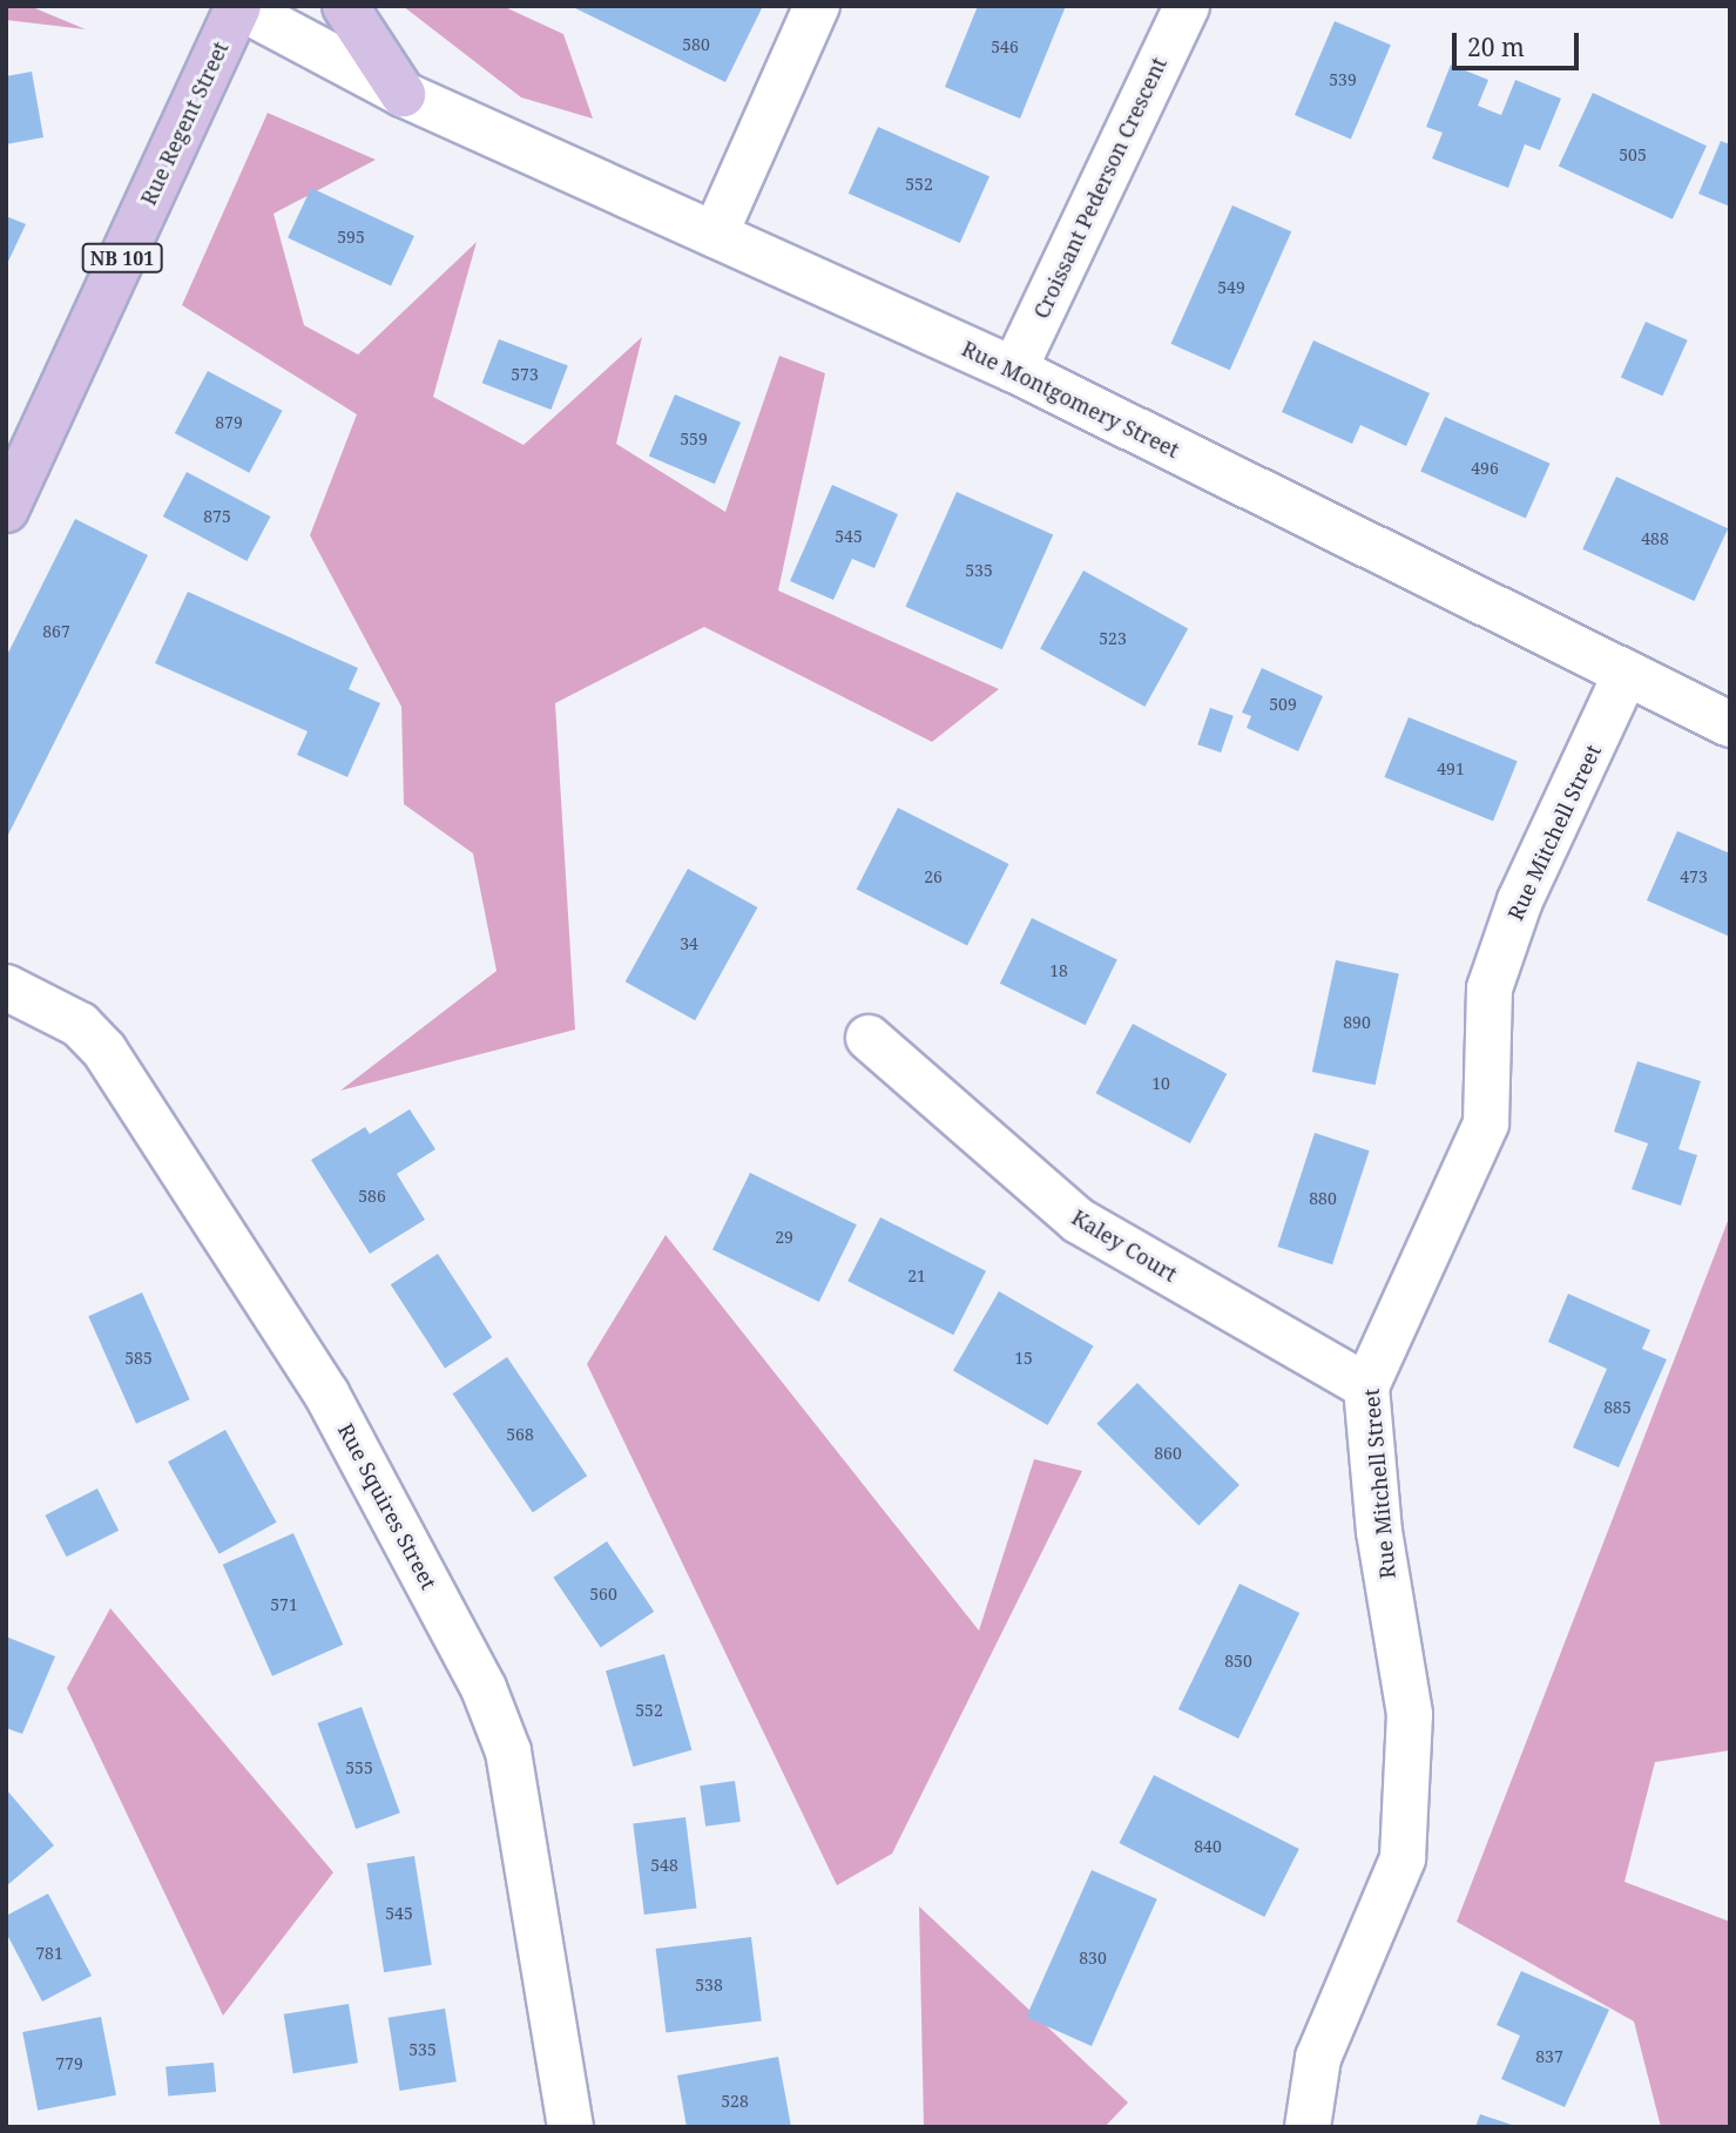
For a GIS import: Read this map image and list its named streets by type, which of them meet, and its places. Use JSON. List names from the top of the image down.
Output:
{
  "streets": {
    "main road": ["Rue Regent Street", "NB 101"],
    "street": [
      "Croissant Pederson Crescent",
      "Rue Montgomery Street",
      "Rue Mitchell Street",
      "Kaley Court",
      "Rue Squires Street"
    ]
  },
  "crossings": [
    ["Rue Regent Street", "Rue Montgomery Street"],
    ["Croissant Pederson Crescent", "Rue Montgomery Street"],
    ["Rue Montgomery Street", "Rue Mitchell Street"],
    ["Rue Mitchell Street", "Kaley Court"]
  ],
  "house_numbers": [
    "580",
    "546",
    "539",
    "505",
    "552",
    "595",
    "549",
    "573",
    "879",
    "559",
    "496",
    "875",
    "545",
    "488",
    "535",
    "867",
    "523",
    "509",
    "491",
    "26",
    "473",
    "34",
    "18",
    "890",
    "10",
    "586",
    "880",
    "29",
    "21",
    "585",
    "15",
    "885",
    "568",
    "860",
    "560",
    "571",
    "850",
    "552",
    "555",
    "840",
    "548",
    "545",
    "781",
    "830",
    "538",
    "535",
    "837",
    "779",
    "528"
  ],
  "scale_bar": "20 m"
}
